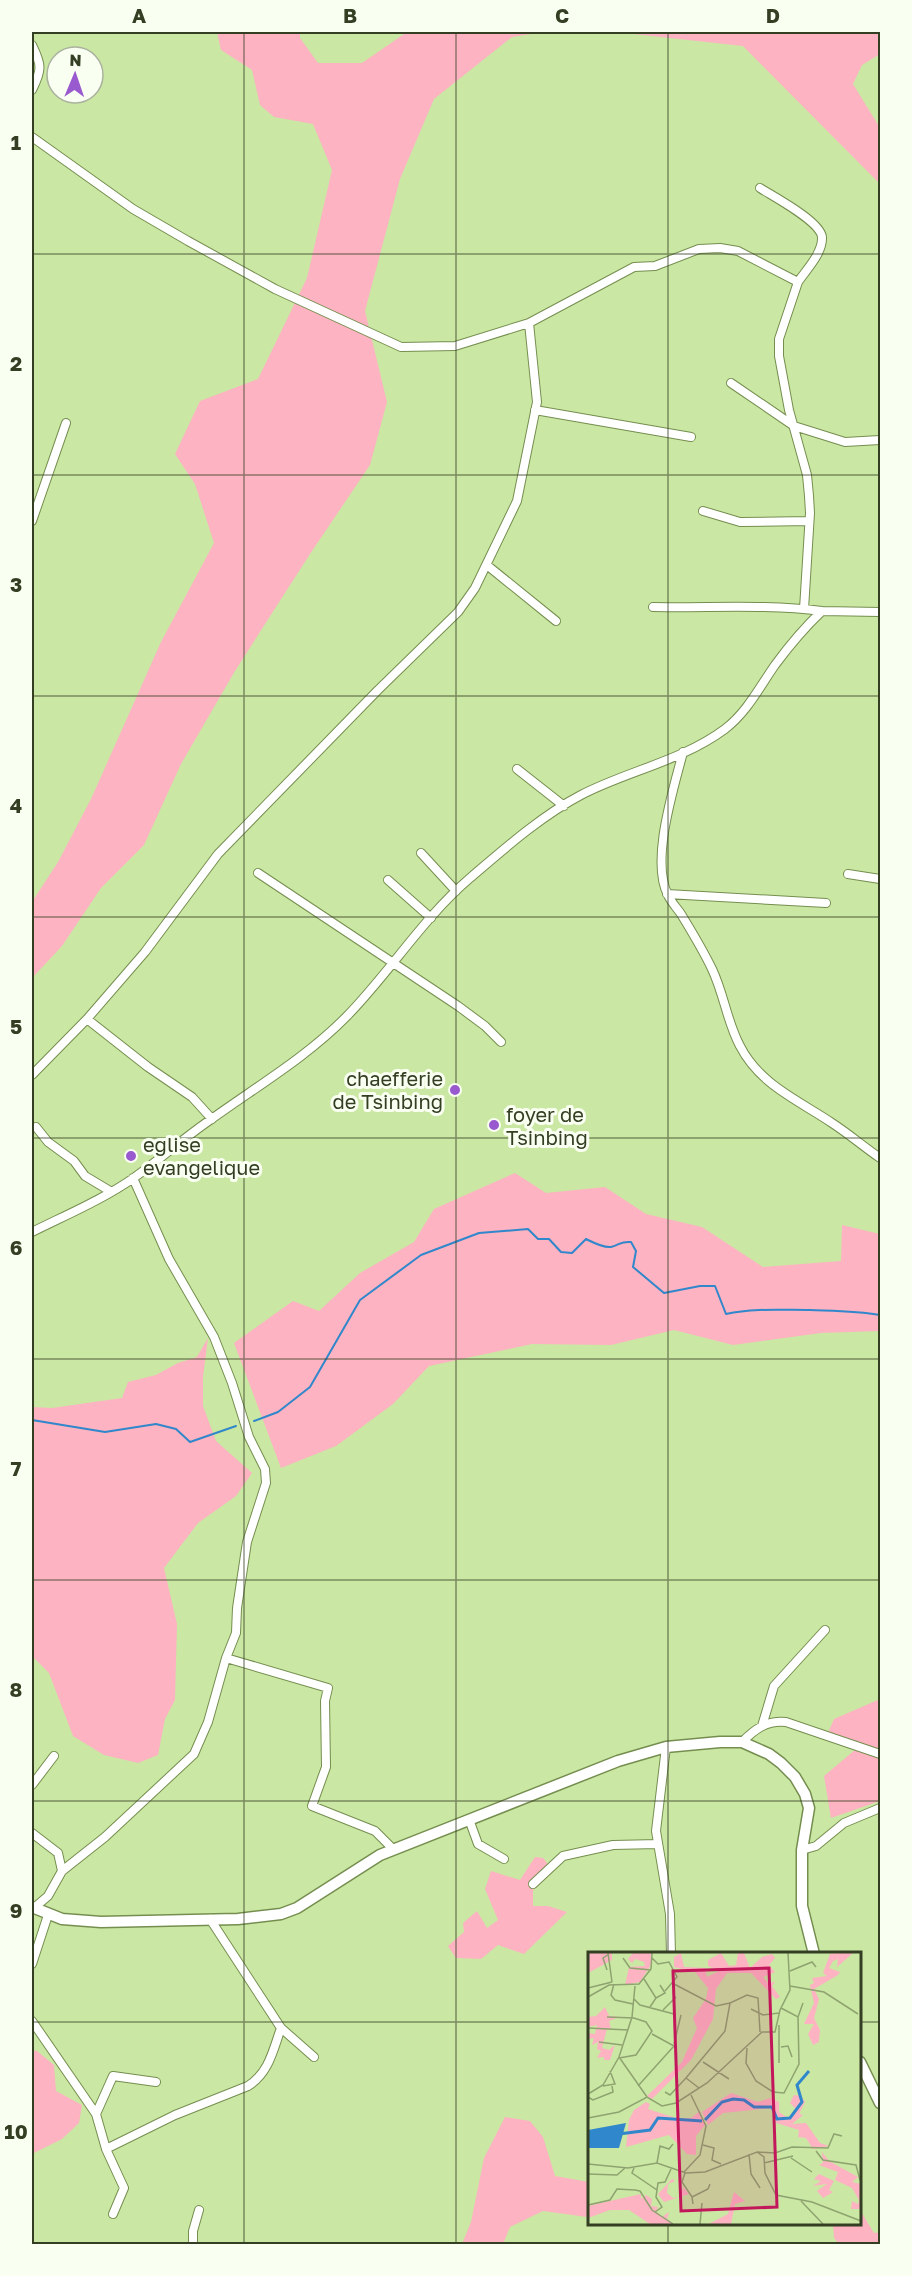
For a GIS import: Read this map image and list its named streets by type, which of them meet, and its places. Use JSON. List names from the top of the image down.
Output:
{
  "places": ["chaefferie de Tsinbing", "foyer de Tsinbing", "eglise evangelique"],
  "north": "top",
  "grid": {
    "columns": [
      "A",
      "B",
      "C",
      "D"
    ],
    "rows": [
      "1",
      "2",
      "3",
      "4",
      "5",
      "6",
      "7",
      "8",
      "9",
      "10"
    ]
  }
}
